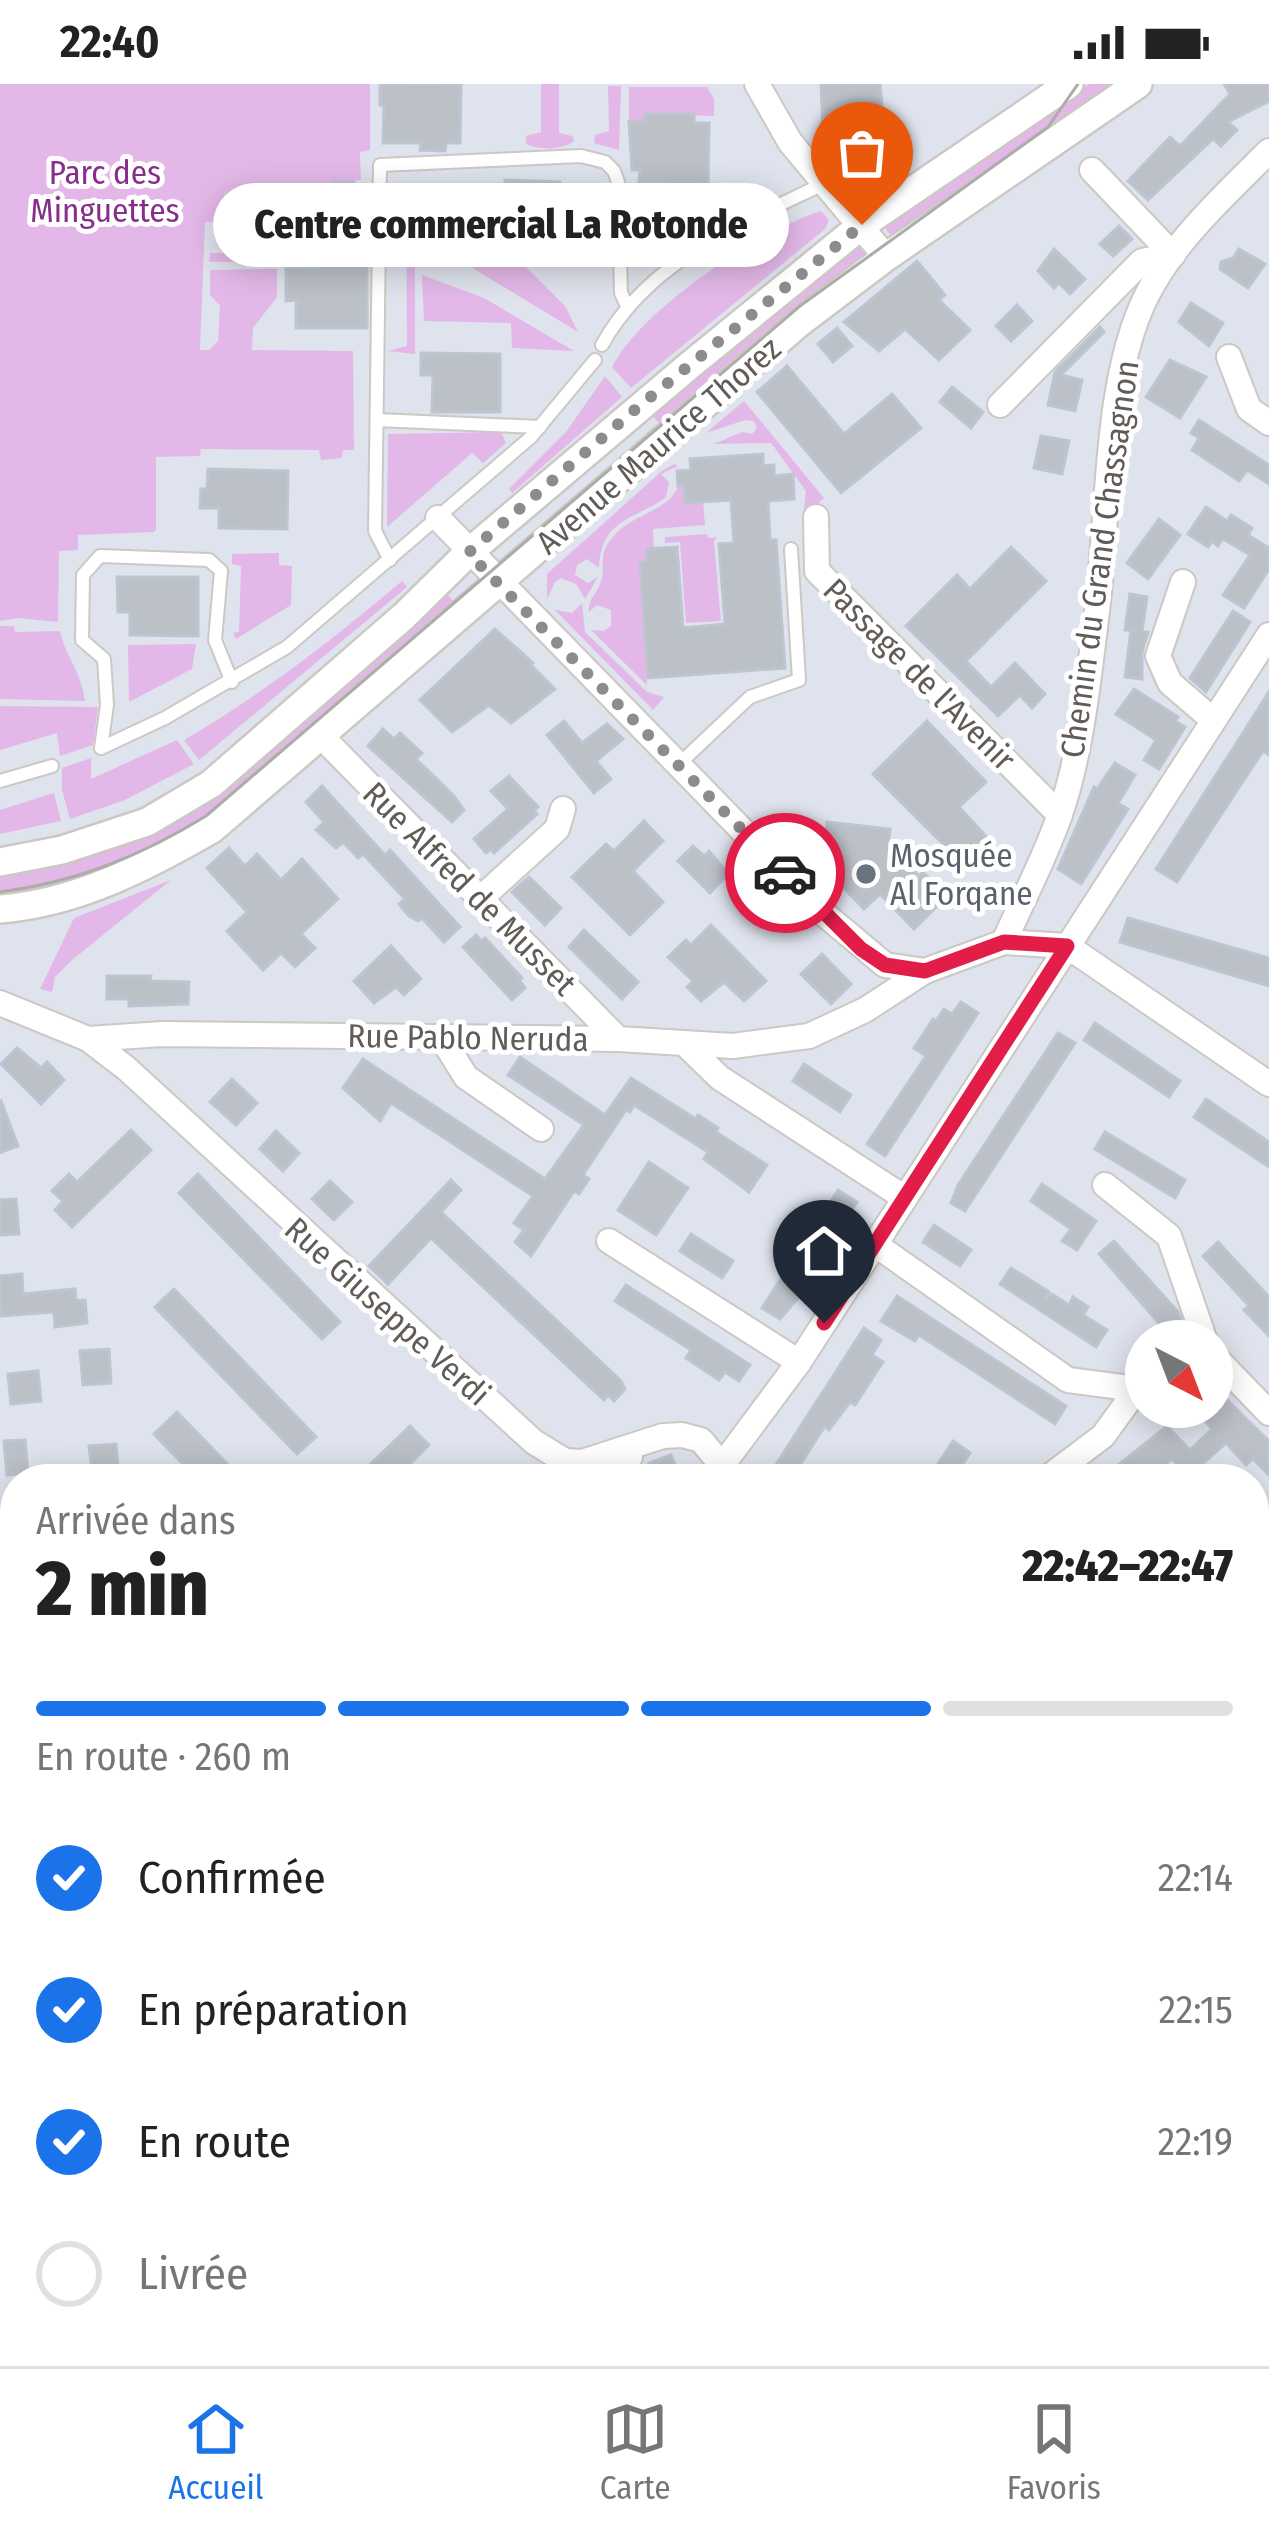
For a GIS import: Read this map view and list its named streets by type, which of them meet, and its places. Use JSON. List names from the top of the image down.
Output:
{
  "streets": {
    "street": [
      "Avenue Maurice Thorez",
      "Chemin du Grand Chassagnon",
      "Passage de l'Avenir",
      "Rue Alfred de Musset",
      "Rue Pablo Neruda",
      "Rue Giuseppe Verdi"
    ]
  },
  "crossings": [
    ["Avenue Maurice Thorez", "Rue Alfred de Musset"],
    ["Chemin du Grand Chassagnon", "Passage de l'Avenir"],
    ["Chemin du Grand Chassagnon", "Rue Pablo Neruda"],
    ["Rue Alfred de Musset", "Rue Pablo Neruda"],
    ["Rue Pablo Neruda", "Rue Giuseppe Verdi"]
  ],
  "parks": ["Parc des Minguettes"],
  "places": ["Centre commercial La Rotonde", "Mosquée Al Forqane"],
  "north": "bottom right",
  "page": {
    "status": "22:40",
    "bubble": "Centre commercial La Rotonde",
    "heading": ["2 min", "Arrivée dans", "22:42–22:47"],
    "bar": "En route · 260 m",
    "list": [
      ["Confirmée", "22:14"],
      ["En préparation", "22:15"],
      ["En route", "22:19"],
      "Livrée"
    ],
    "tabs": ["Accueil", "Carte", "Favoris"]
  }
}
